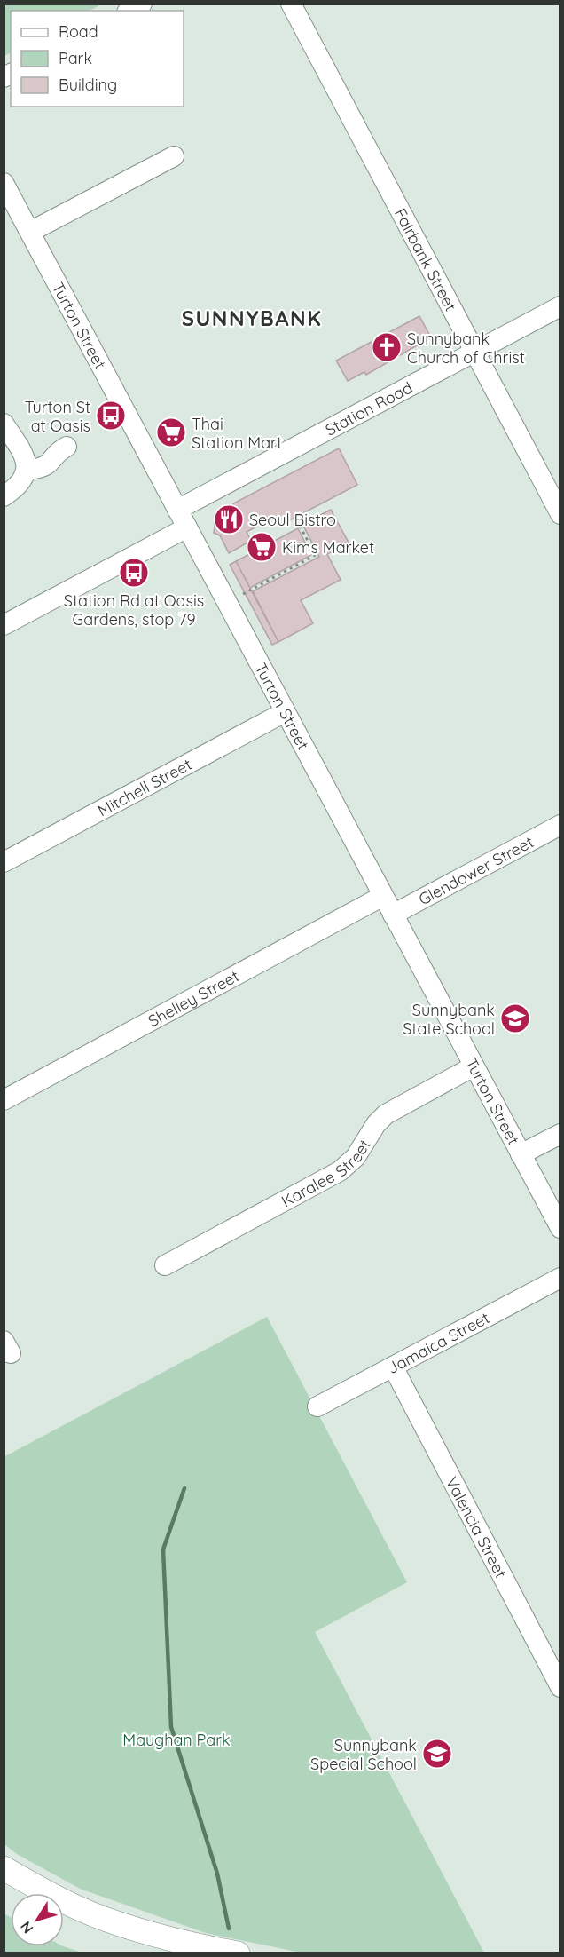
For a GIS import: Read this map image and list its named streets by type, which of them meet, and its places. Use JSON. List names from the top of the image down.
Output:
{
  "streets": {
    "street": [
      "Fairbank Street",
      "Turton Street",
      "Station Road",
      "Mitchell Street",
      "Glendower Street",
      "Shelley Street",
      "Karalee Street",
      "Jamaica Street",
      "Valencia Street"
    ]
  },
  "crossings": [
    ["Fairbank Street", "Station Road"],
    ["Turton Street", "Station Road"],
    ["Turton Street", "Mitchell Street"],
    ["Turton Street", "Glendower Street"],
    ["Turton Street", "Shelley Street"],
    ["Turton Street", "Karalee Street"],
    ["Jamaica Street", "Valencia Street"]
  ],
  "districts": ["SUNNYBANK"],
  "parks": ["Maughan Park"],
  "places": {
    "church": ["Sunnybank Church of Christ"],
    "bus stop": ["Turton St at Oasis", "Station Rd at Oasis Gardens, stop 79"],
    "supermarket": ["Thai Station Mart", "Kims Market"],
    "restaurant": ["Seoul Bistro"],
    "school or university": ["Sunnybank State School", "Sunnybank Special School"]
  },
  "legend": ["Road", "Park", "Building"],
  "north": "bottom left"
}
